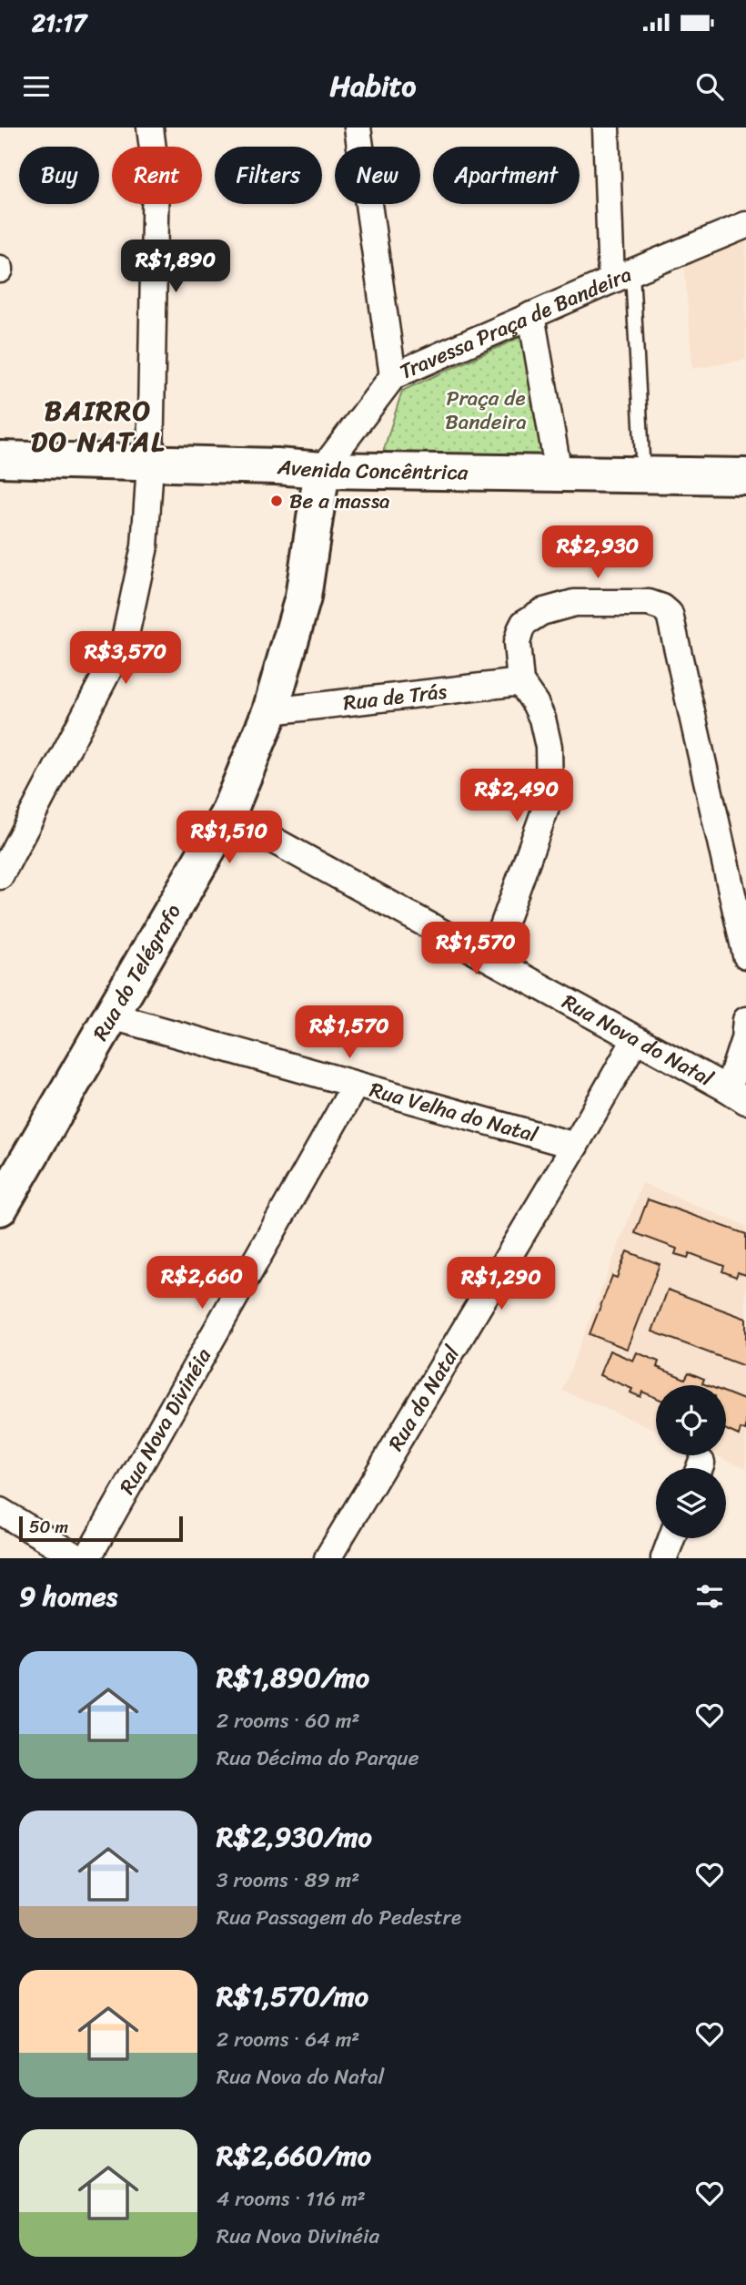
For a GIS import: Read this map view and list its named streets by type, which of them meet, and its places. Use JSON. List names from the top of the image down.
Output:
{
  "streets": {
    "street": [
      "Travessa Praça de Bandeira",
      "Avenida Concêntrica",
      "Rua de Trás",
      "Rua do Telégrafo",
      "Rua Nova do Natal",
      "Rua Velha do Natal",
      "Rua do Natal",
      "Rua Nova Divinéia"
    ]
  },
  "crossings": [
    ["Travessa Praça de Bandeira", "Avenida Concêntrica"],
    ["Travessa Praça de Bandeira", "Rua do Telégrafo"],
    ["Avenida Concêntrica", "Rua do Telégrafo"],
    ["Rua de Trás", "Rua do Telégrafo"],
    ["Rua do Telégrafo", "Rua Nova do Natal"],
    ["Rua do Telégrafo", "Rua Velha do Natal"],
    ["Rua Nova do Natal", "Rua do Natal"],
    ["Rua Velha do Natal", "Rua do Natal"],
    ["Rua Velha do Natal", "Rua Nova Divinéia"]
  ],
  "districts": ["BAIRRO DO NATAL"],
  "parks": ["Praça de Bandeira"],
  "places": ["Be a massa"],
  "scale_bar": "50 m",
  "page": {
    "status": "21:17",
    "header": "Habito",
    "chip": [
      "Buy",
      "Rent",
      "Filters",
      "New",
      "Apartment"
    ],
    "price": [
      "R$1,890",
      "R$2,930",
      "R$3,570",
      "R$2,490",
      "R$1,510",
      "R$1,570",
      "R$1,570",
      "R$2,660",
      "R$1,290"
    ],
    "scale": "50 m",
    "heading": "9 homes",
    "list": [
      {
        "name": "R$1,890/mo",
        "note": "2 rooms · 60 m² · Rua Décima do Parque"
      },
      {
        "name": "R$2,930/mo",
        "note": "3 rooms · 89 m² · Rua Passagem do Pedestre"
      },
      {
        "name": "R$1,570/mo",
        "note": "2 rooms · 64 m² · Rua Nova do Natal"
      },
      {
        "name": "R$2,660/mo",
        "note": "4 rooms · 116 m² · Rua Nova Divinéia"
      }
    ]
  }
}
